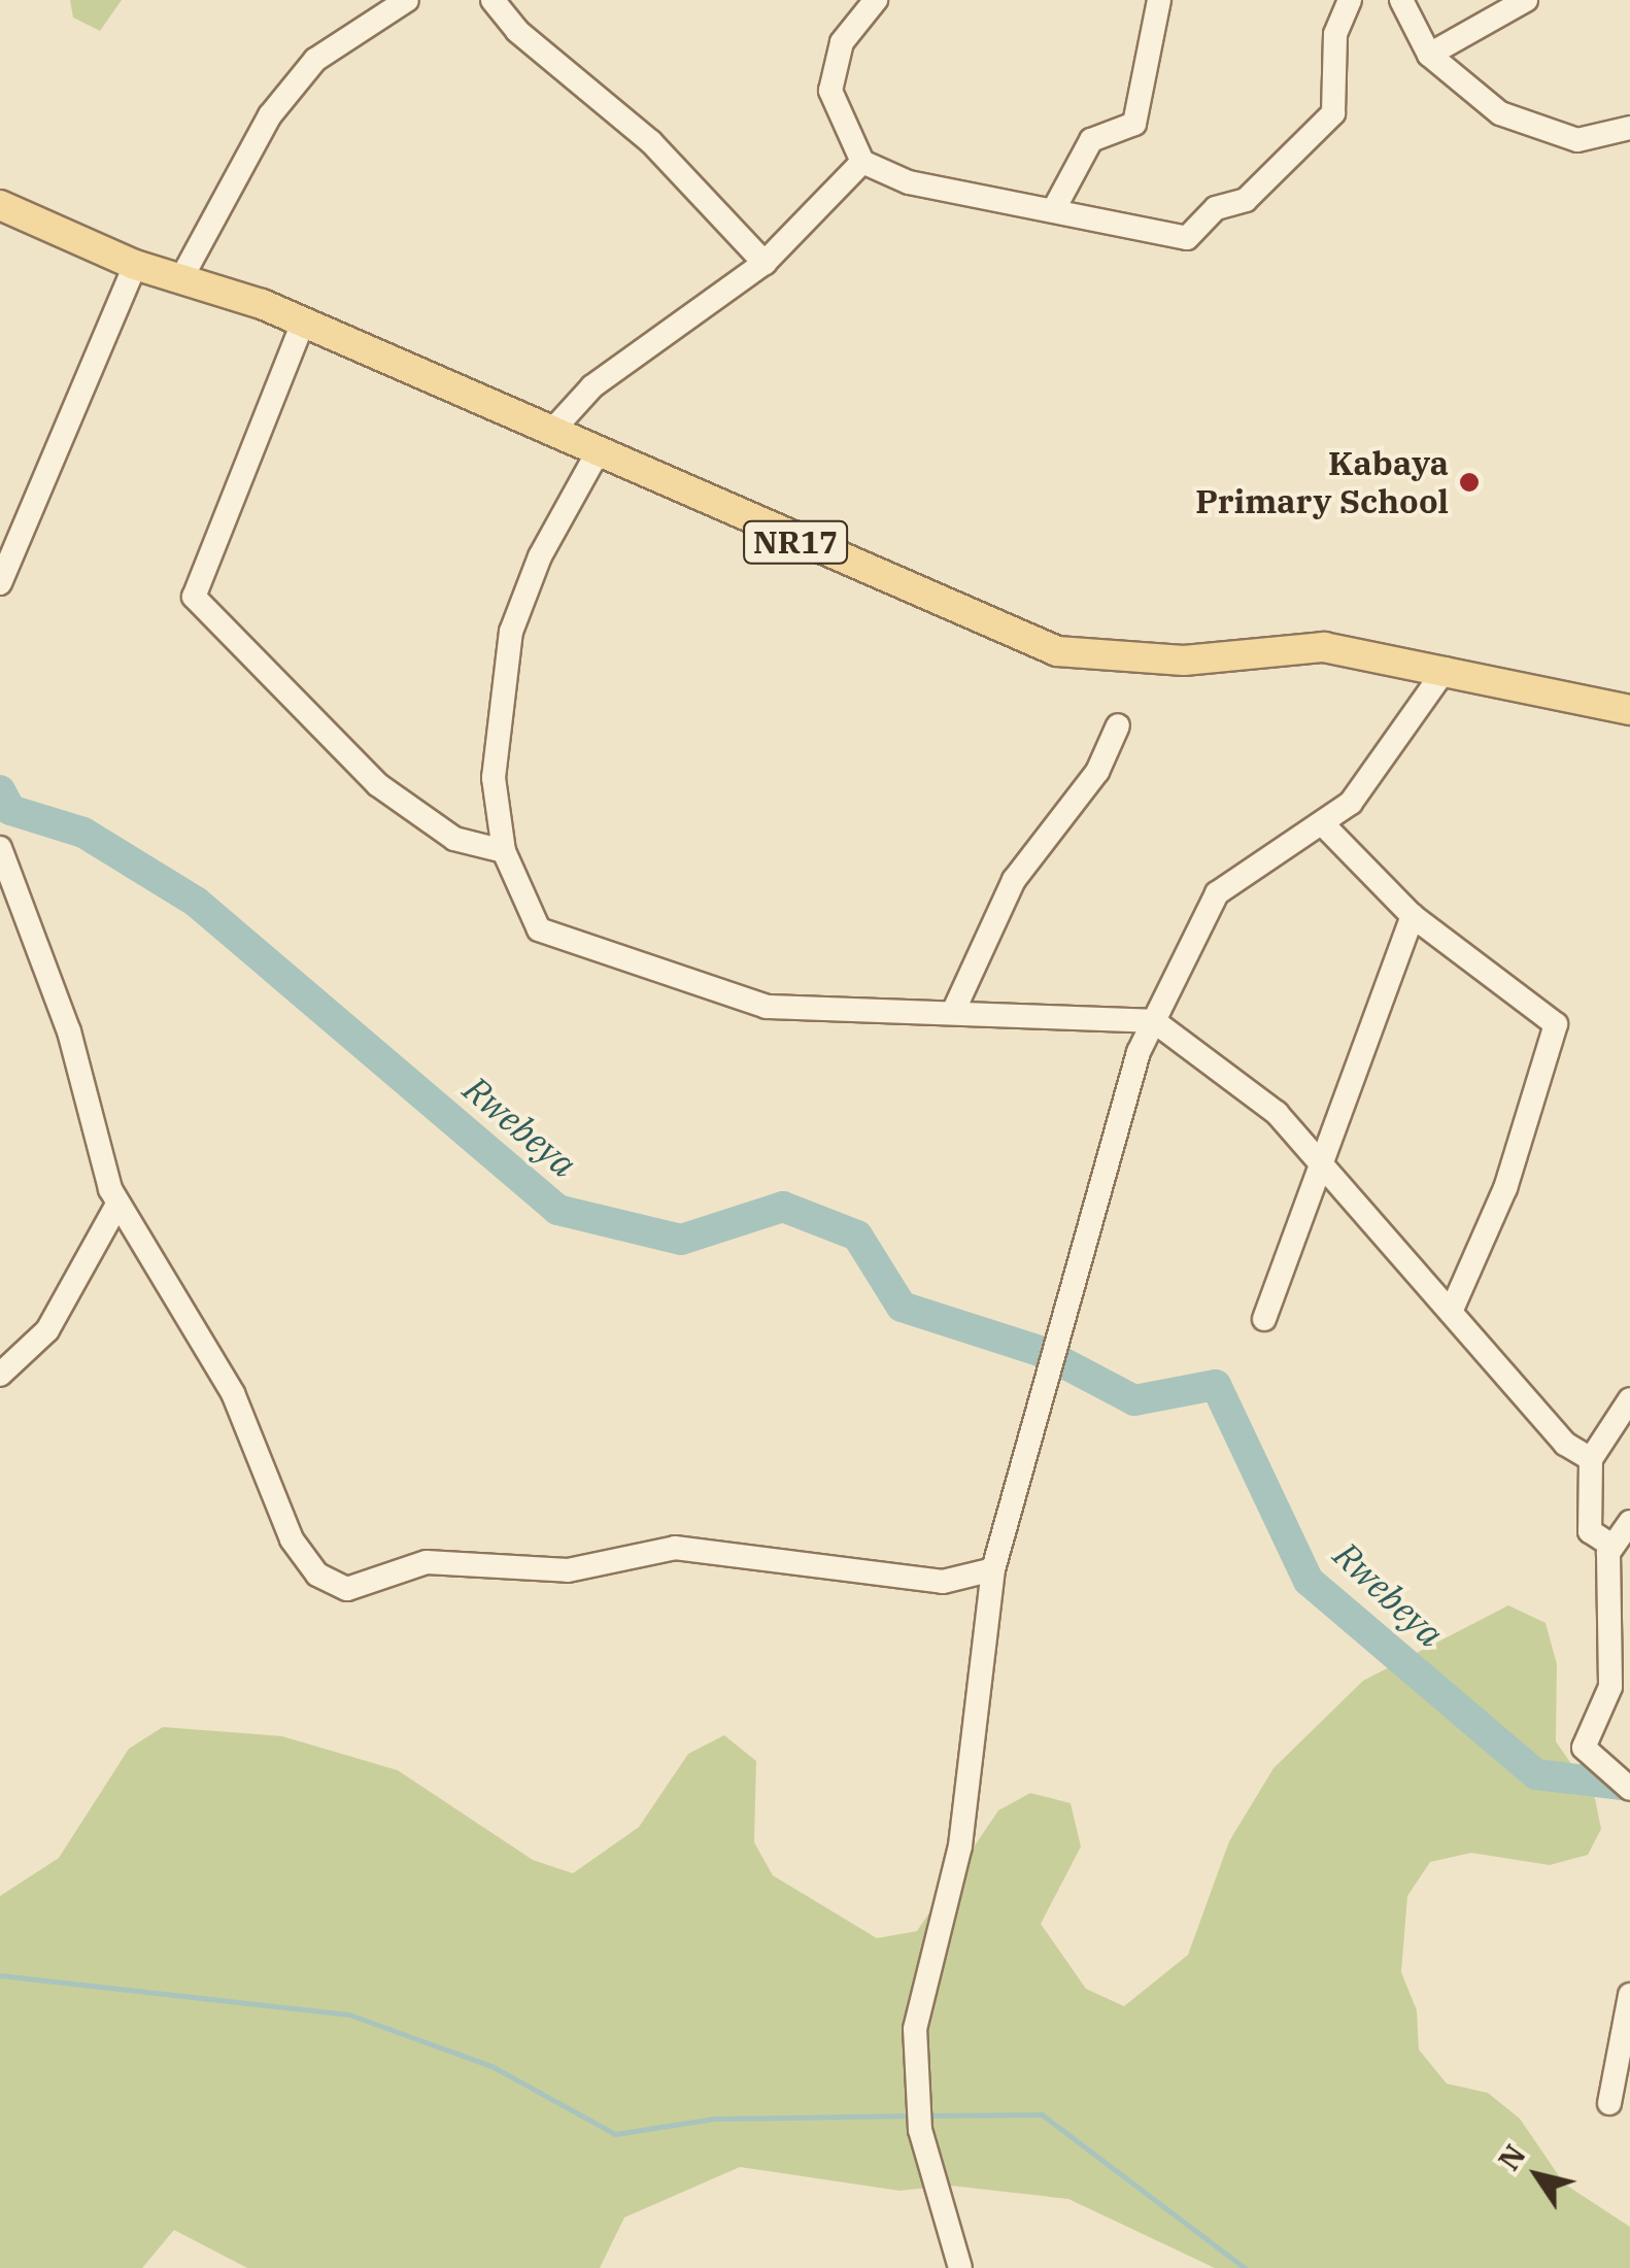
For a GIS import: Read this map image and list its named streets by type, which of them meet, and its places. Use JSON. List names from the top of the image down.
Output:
{
  "streets": {
    "main road": ["NR17"]
  },
  "water": ["Rwebeya"],
  "places": ["Kabaya Primary School"],
  "north": "top left"
}
